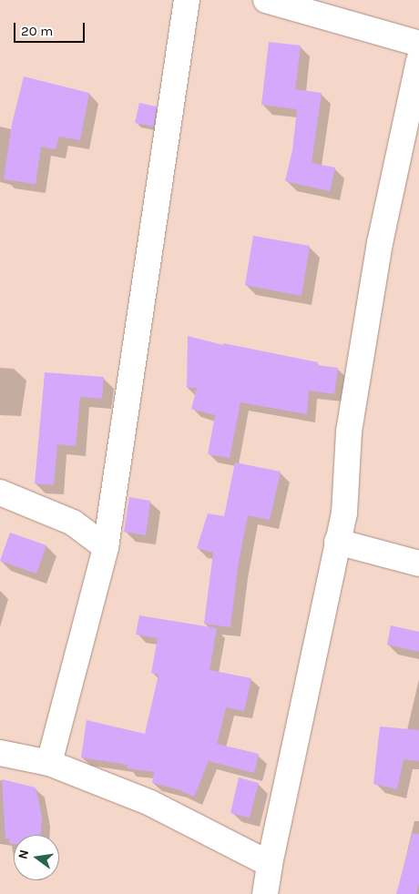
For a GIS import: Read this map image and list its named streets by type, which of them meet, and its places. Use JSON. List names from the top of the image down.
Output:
{
  "scale_bar": "20 m",
  "north": "left"
}
